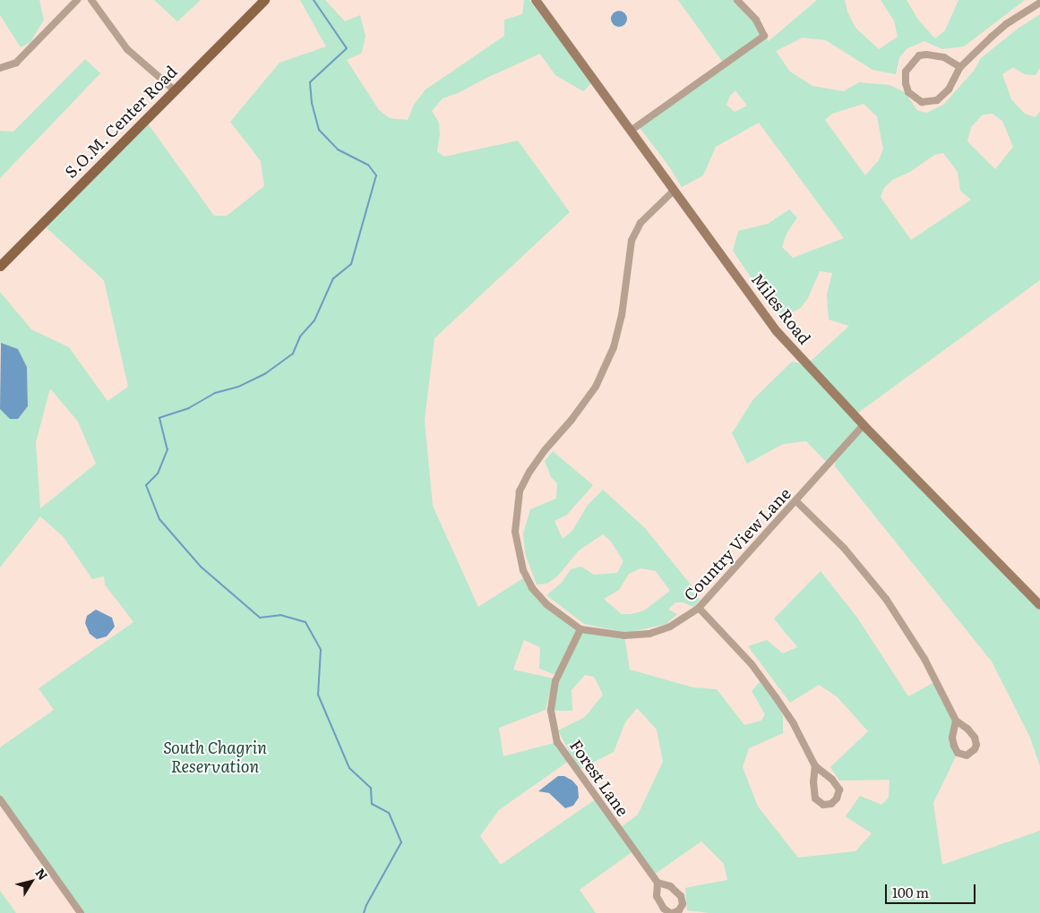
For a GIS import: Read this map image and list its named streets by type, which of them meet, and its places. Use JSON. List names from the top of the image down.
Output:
{
  "streets": {
    "main road": ["S.O.M. Center Road", "Miles Road"],
    "street": ["Country View Lane", "Forest Lane"]
  },
  "crossings": [
    ["Miles Road", "Country View Lane"],
    ["Country View Lane", "Forest Lane"]
  ],
  "parks": ["South Chagrin Reservation"],
  "scale_bar": "100 m",
  "north": "top right"
}
